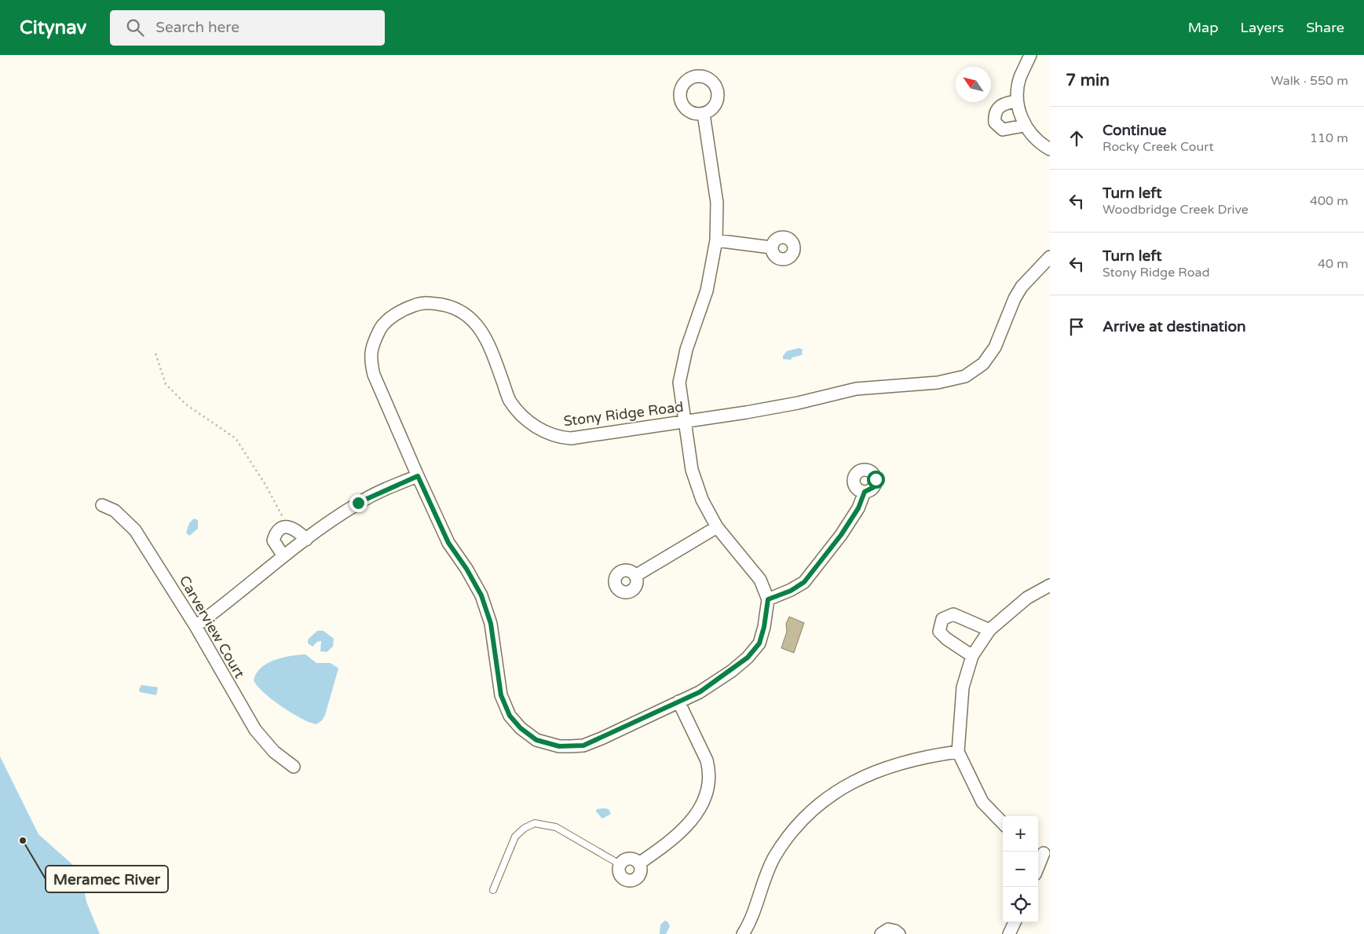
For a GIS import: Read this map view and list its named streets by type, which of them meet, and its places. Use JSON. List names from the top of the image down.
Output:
{
  "streets": {
    "street": ["Stony Ridge Road", "Carverview Court"]
  },
  "places": ["Meramec River"],
  "north": "top left",
  "page": {
    "header": "Citynav",
    "search": "Search here",
    "nav": ["Map", "Layers", "Share"],
    "heading": ["7 min", "Walk · 550 m"],
    "list": [
      ["Continue", "Rocky Creek Court", "110 m"],
      ["Turn left", "Woodbridge Creek Drive", "400 m"],
      ["Turn left", "Stony Ridge Road", "40 m"],
      "Arrive at destination"
    ],
    "map_buttons": ["+", "−"]
  }
}
